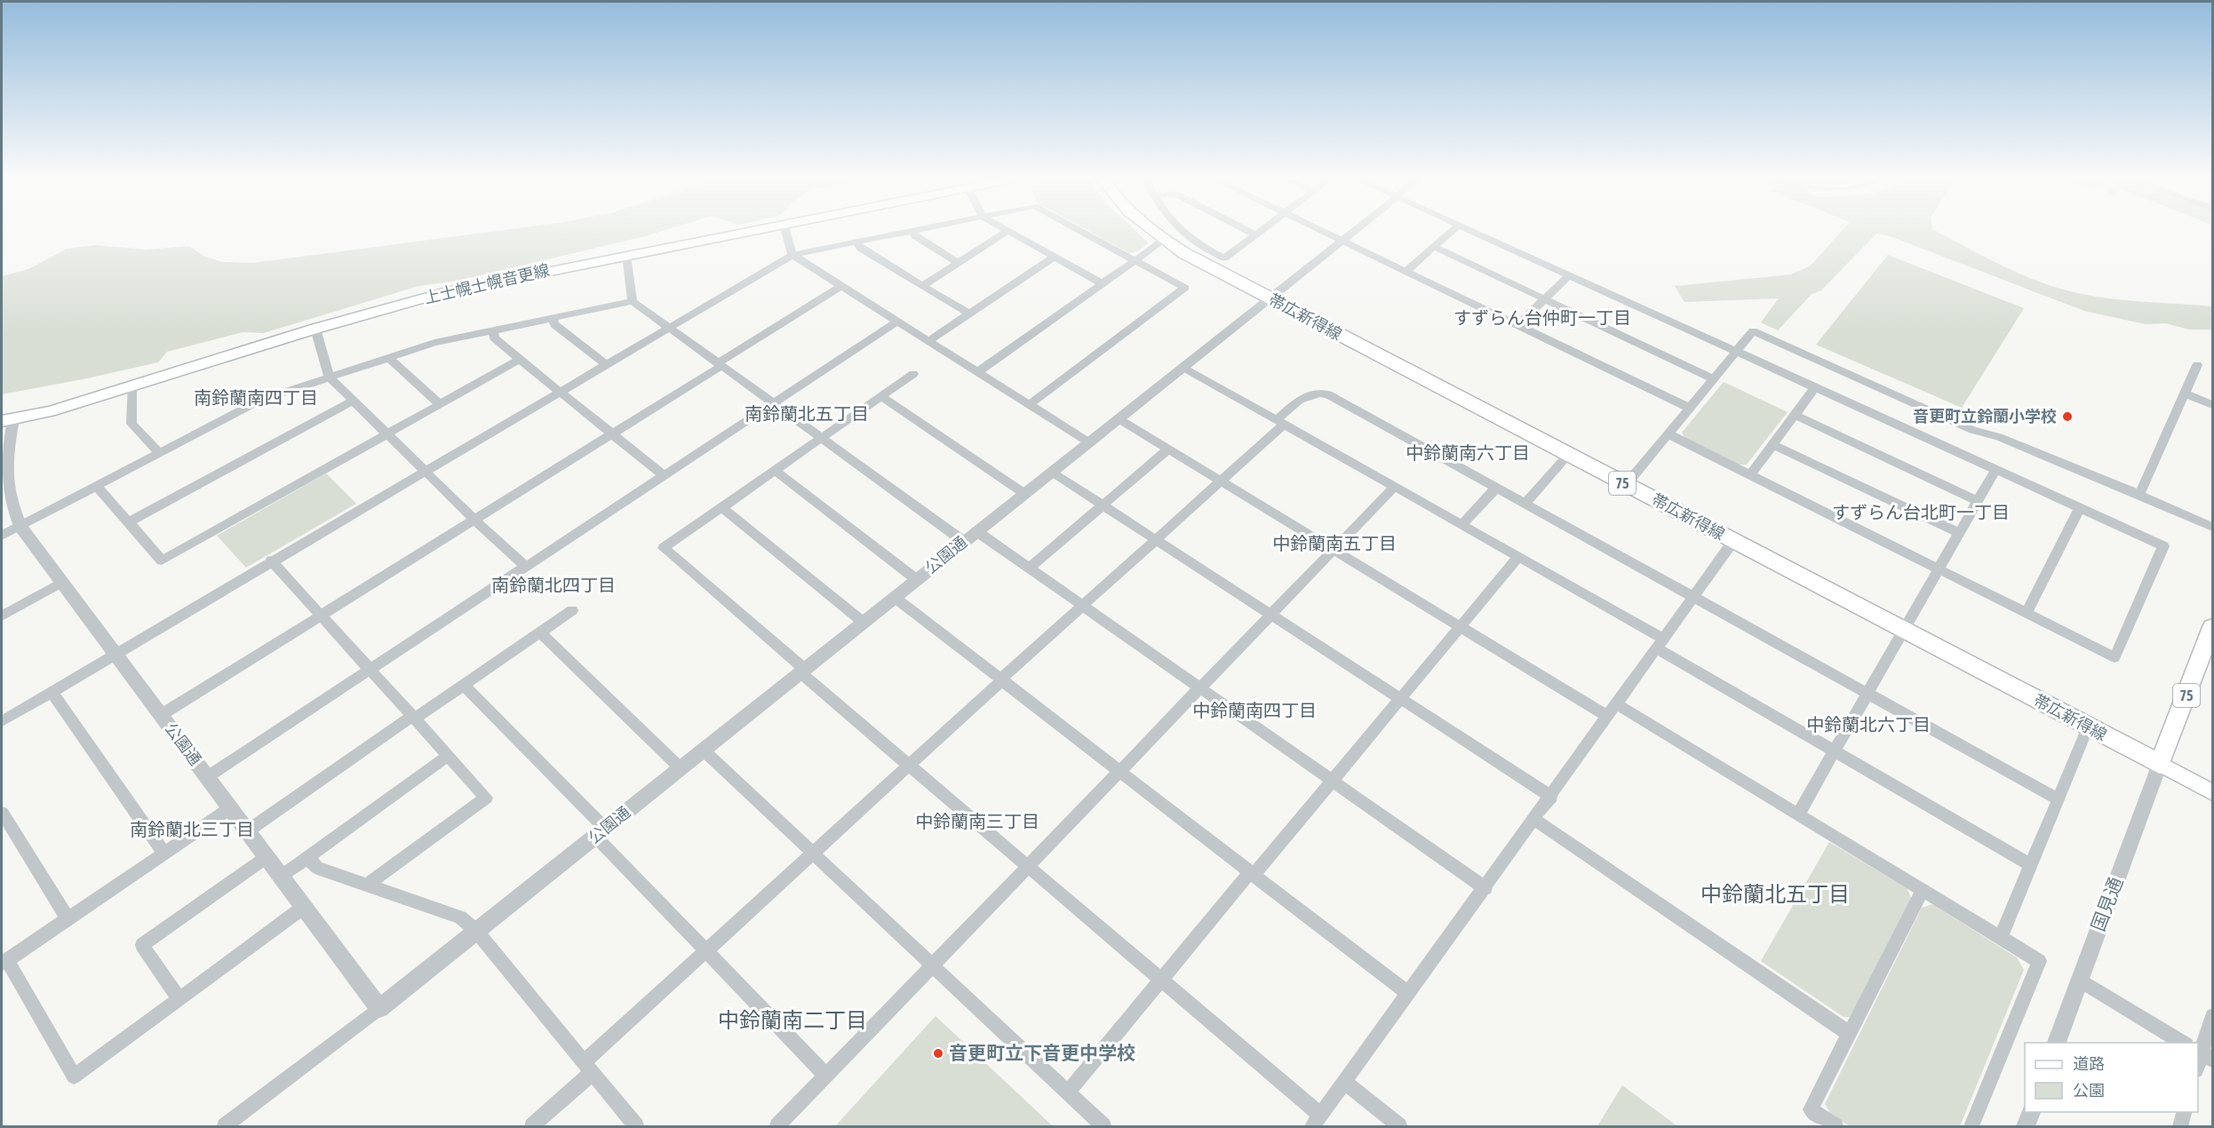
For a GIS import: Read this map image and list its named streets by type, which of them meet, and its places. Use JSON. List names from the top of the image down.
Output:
{
  "streets": {
    "main road": ["上士幌士幌音更線", "帯広新得線", "75"],
    "street": ["公園通", "国見通"]
  },
  "crossings": [
    ["上士幌士幌音更線", "公園通"],
    ["帯広新得線", "75"],
    ["帯広新得線", "公園通"],
    ["帯広新得線", "国見通"],
    ["75", "国見通"]
  ],
  "districts": [
    "すずらん台仲町一丁目",
    "南鈴蘭南四丁目",
    "南鈴蘭北五丁目",
    "中鈴蘭南六丁目",
    "すずらん台北町一丁目",
    "中鈴蘭南五丁目",
    "南鈴蘭北四丁目",
    "中鈴蘭南四丁目",
    "中鈴蘭北六丁目",
    "中鈴蘭南三丁目",
    "南鈴蘭北三丁目",
    "中鈴蘭北五丁目",
    "中鈴蘭南二丁目"
  ],
  "places": ["音更町立鈴蘭小学校", "音更町立下音更中学校"],
  "legend": ["道路", "公園"]
}
